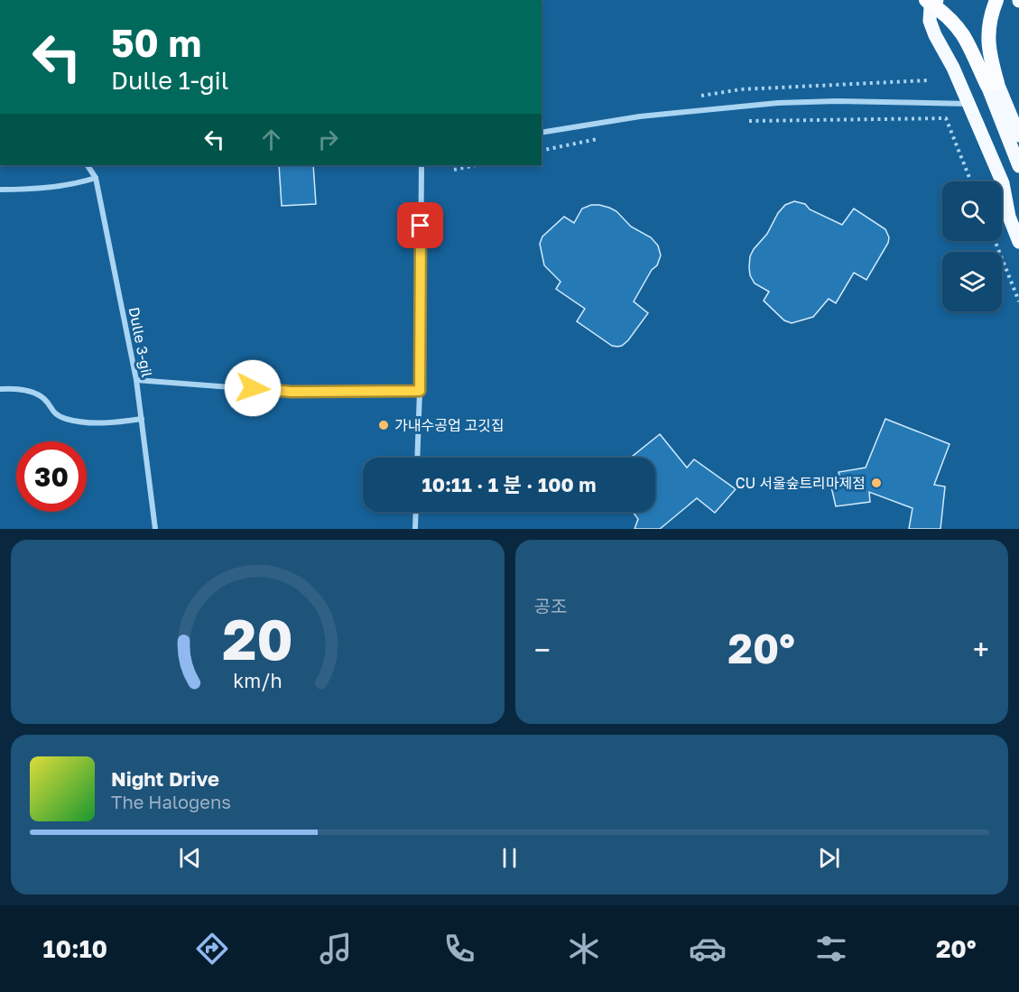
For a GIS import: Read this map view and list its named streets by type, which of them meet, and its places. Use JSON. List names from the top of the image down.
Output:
{
  "streets": {
    "street": ["Dulle 3-gil"]
  },
  "places": ["가내수공업 고깃집", "CU 서울숲트리마제점"],
  "page": {
    "turn": ["50 m", "Dulle 1-gil"],
    "limit": "30",
    "trip": "10:11 · 1 분 · 100 m",
    "tile": "공조",
    "heat": ["−", "20°", "+"],
    "song": ["Night Drive", "The Halogens"],
    "tabs": ["10:10", "20°"],
    "gauge": ["20", "km/h"]
  }
}
